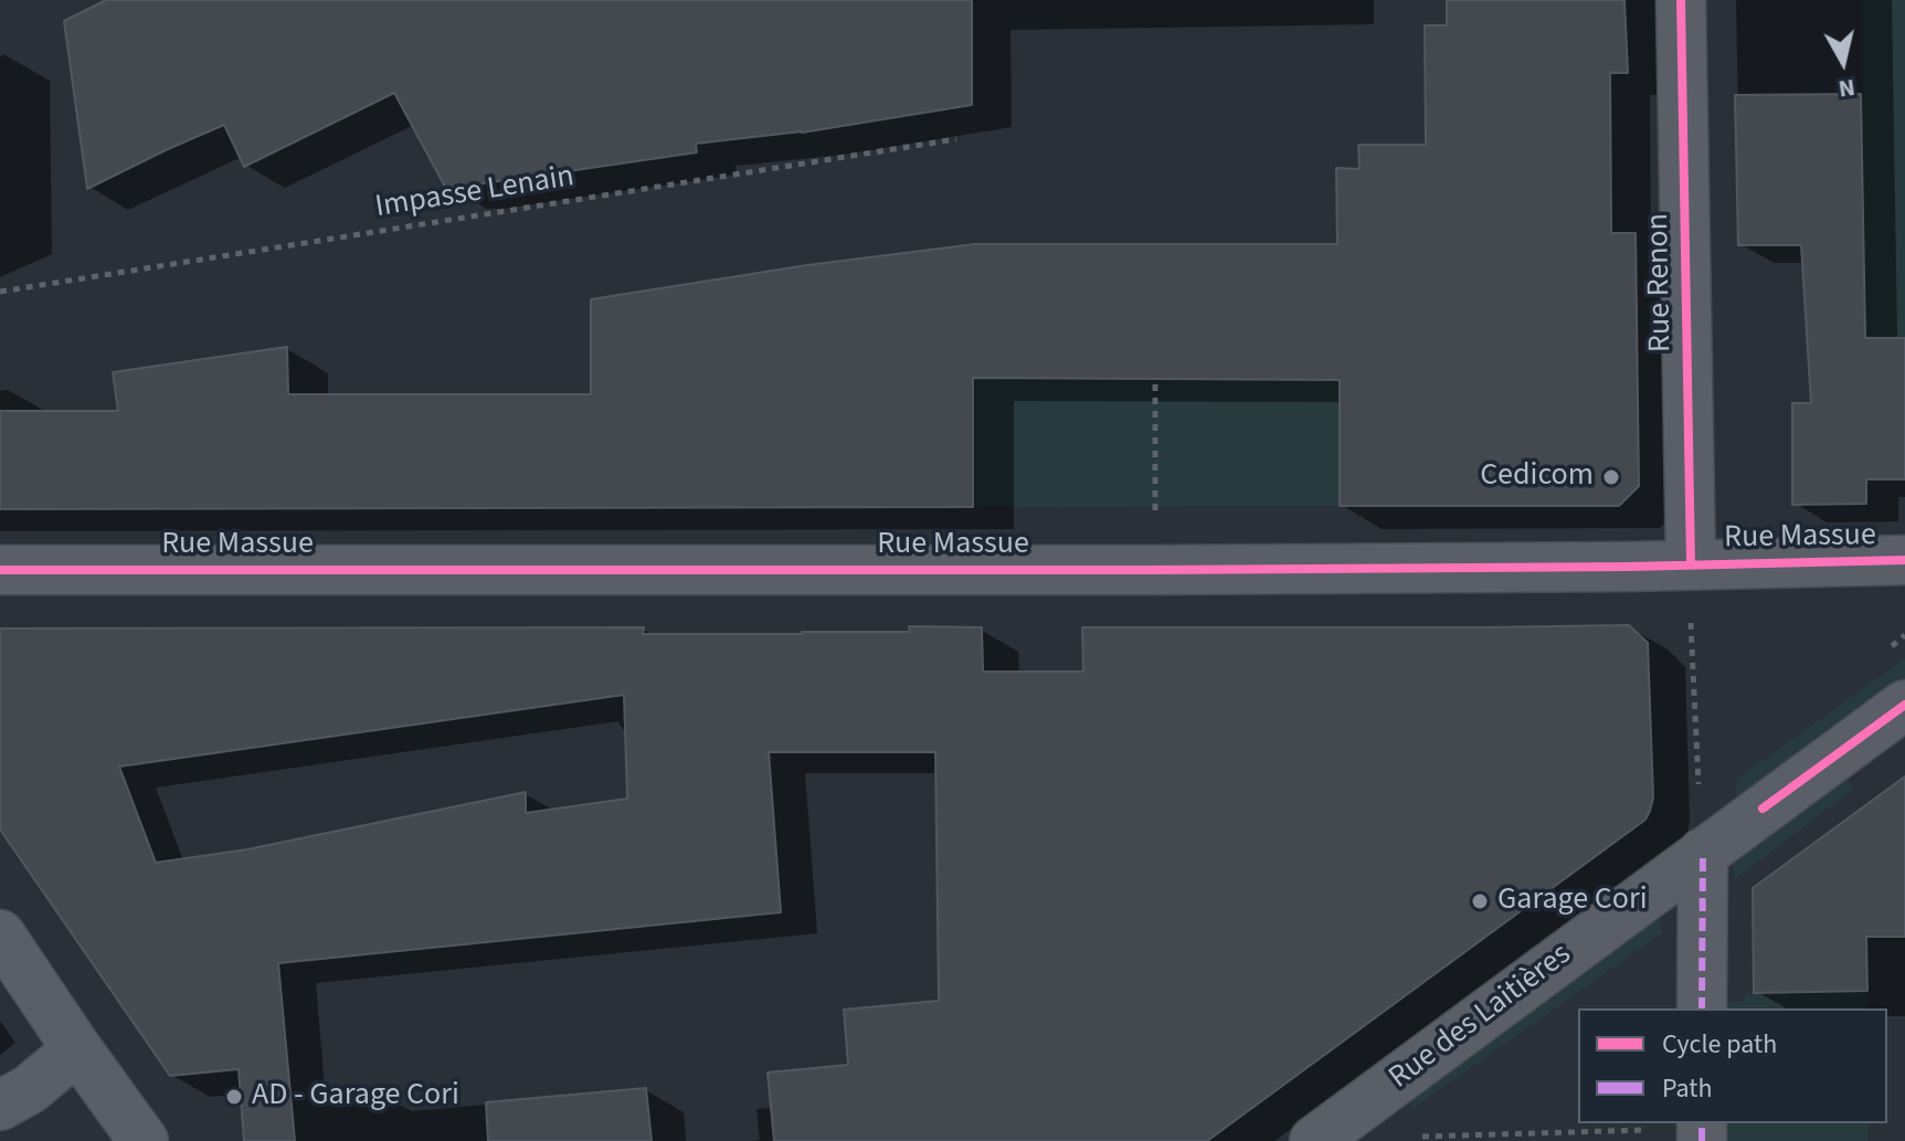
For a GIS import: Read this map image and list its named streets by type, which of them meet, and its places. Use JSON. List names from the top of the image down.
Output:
{
  "streets": {
    "street": ["Rue Renon", "Rue Massue", "Rue des Laitières"],
    "path": ["Impasse Lenain"]
  },
  "crossings": [
    ["Rue Renon", "Rue Massue"]
  ],
  "places": ["Cedicom", "Garage Cori", "AD - Garage Cori"],
  "legend": ["Cycle path", "Path"],
  "north": "bottom"
}
